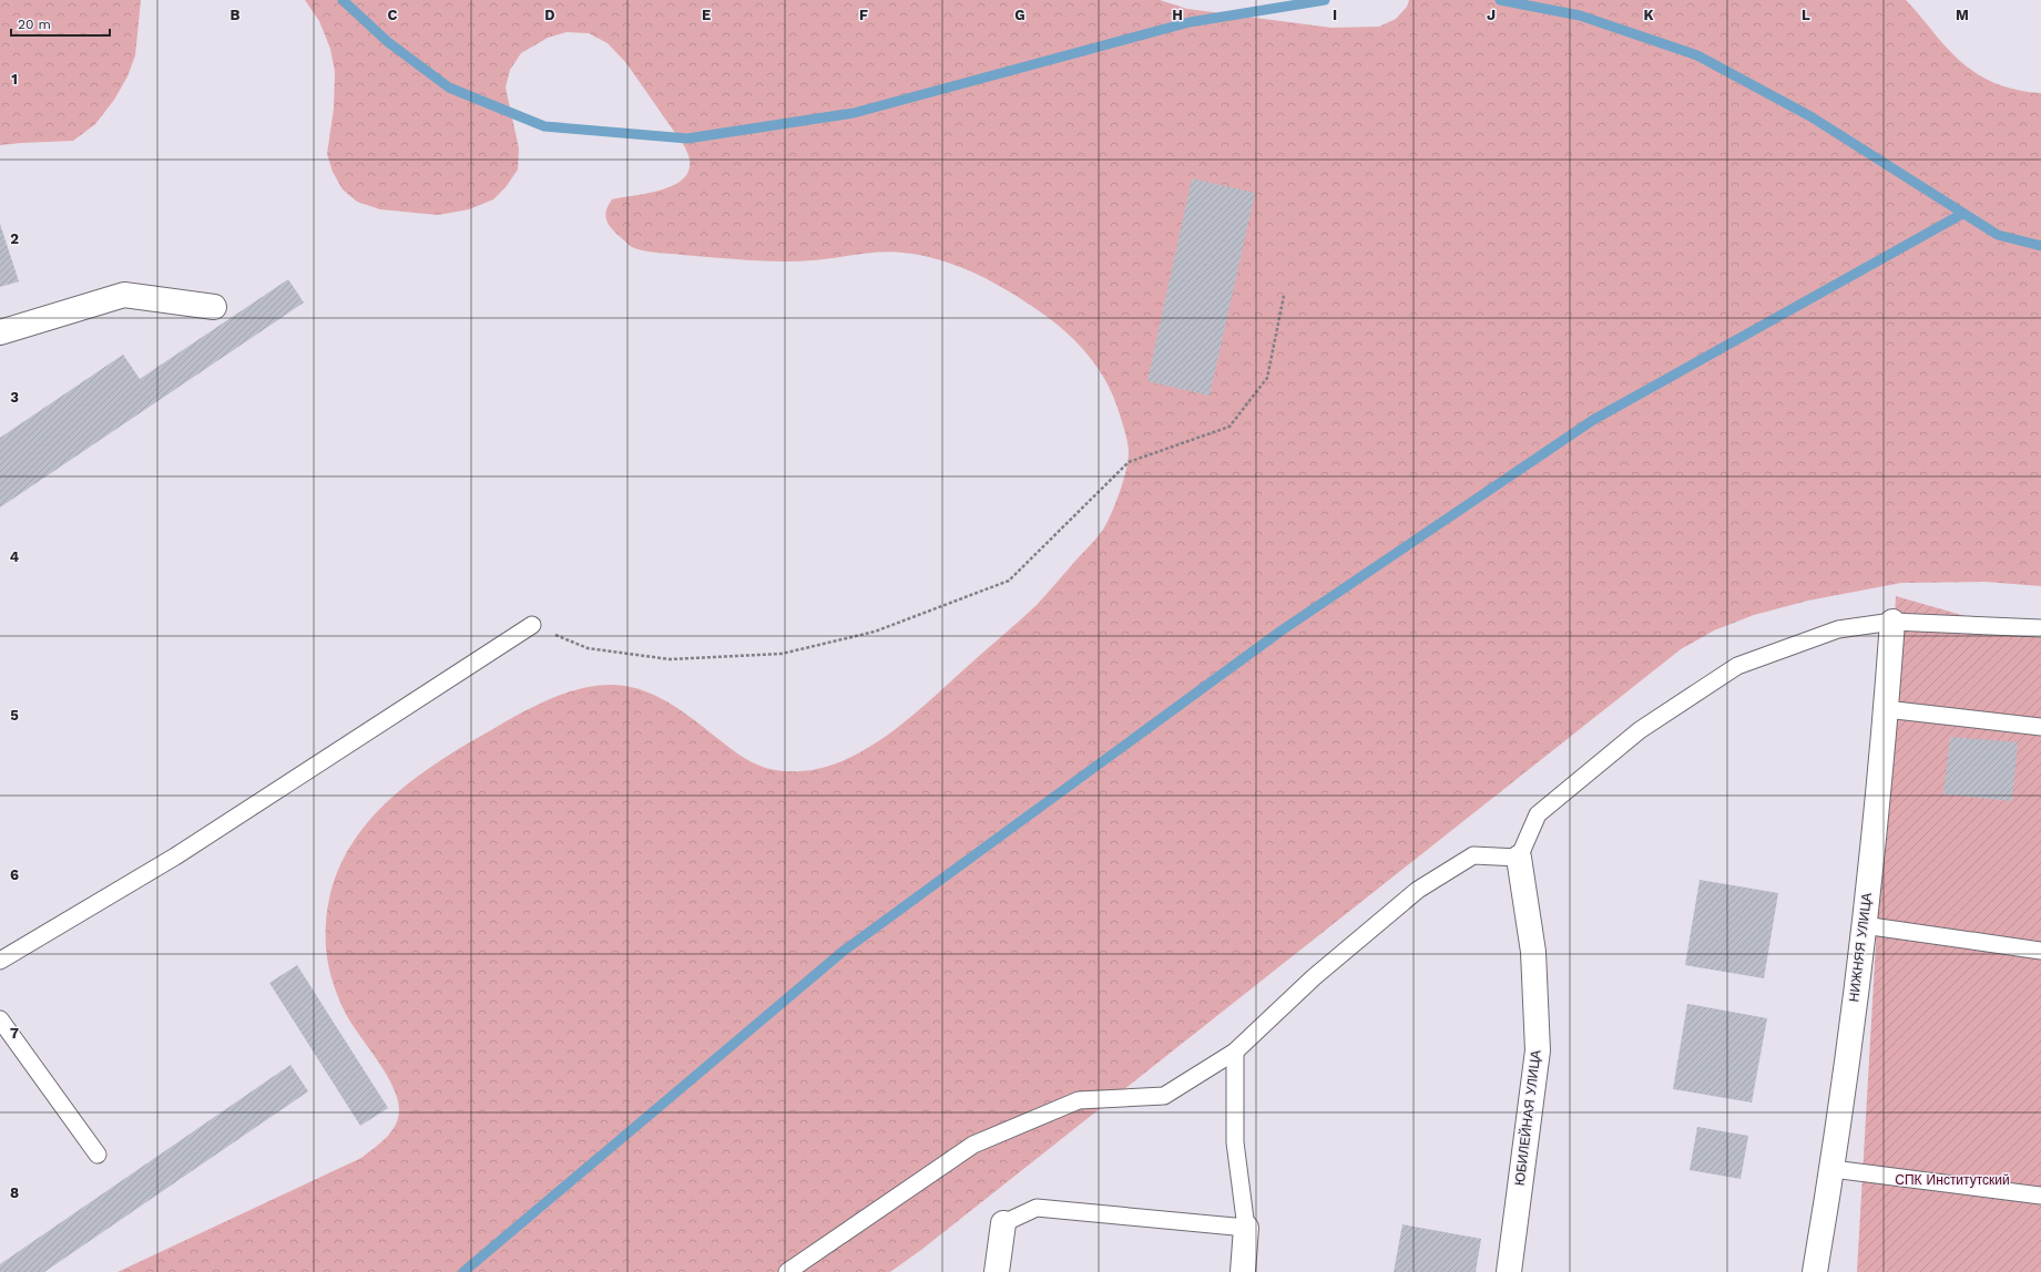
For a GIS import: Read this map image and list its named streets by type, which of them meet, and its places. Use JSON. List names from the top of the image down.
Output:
{
  "streets": {
    "street": ["НИЖНЯЯ УЛИЦА", "ЮБИЛЕЙНАЯ УЛИЦА"]
  },
  "parks": ["СПК Институтский"],
  "scale_bar": "20 m",
  "grid": {
    "columns": [
      "B",
      "C",
      "D",
      "E",
      "F",
      "G",
      "H",
      "I",
      "J",
      "K",
      "L",
      "M"
    ],
    "rows": [
      "1",
      "2",
      "3",
      "4",
      "5",
      "6",
      "7",
      "8"
    ]
  }
}
